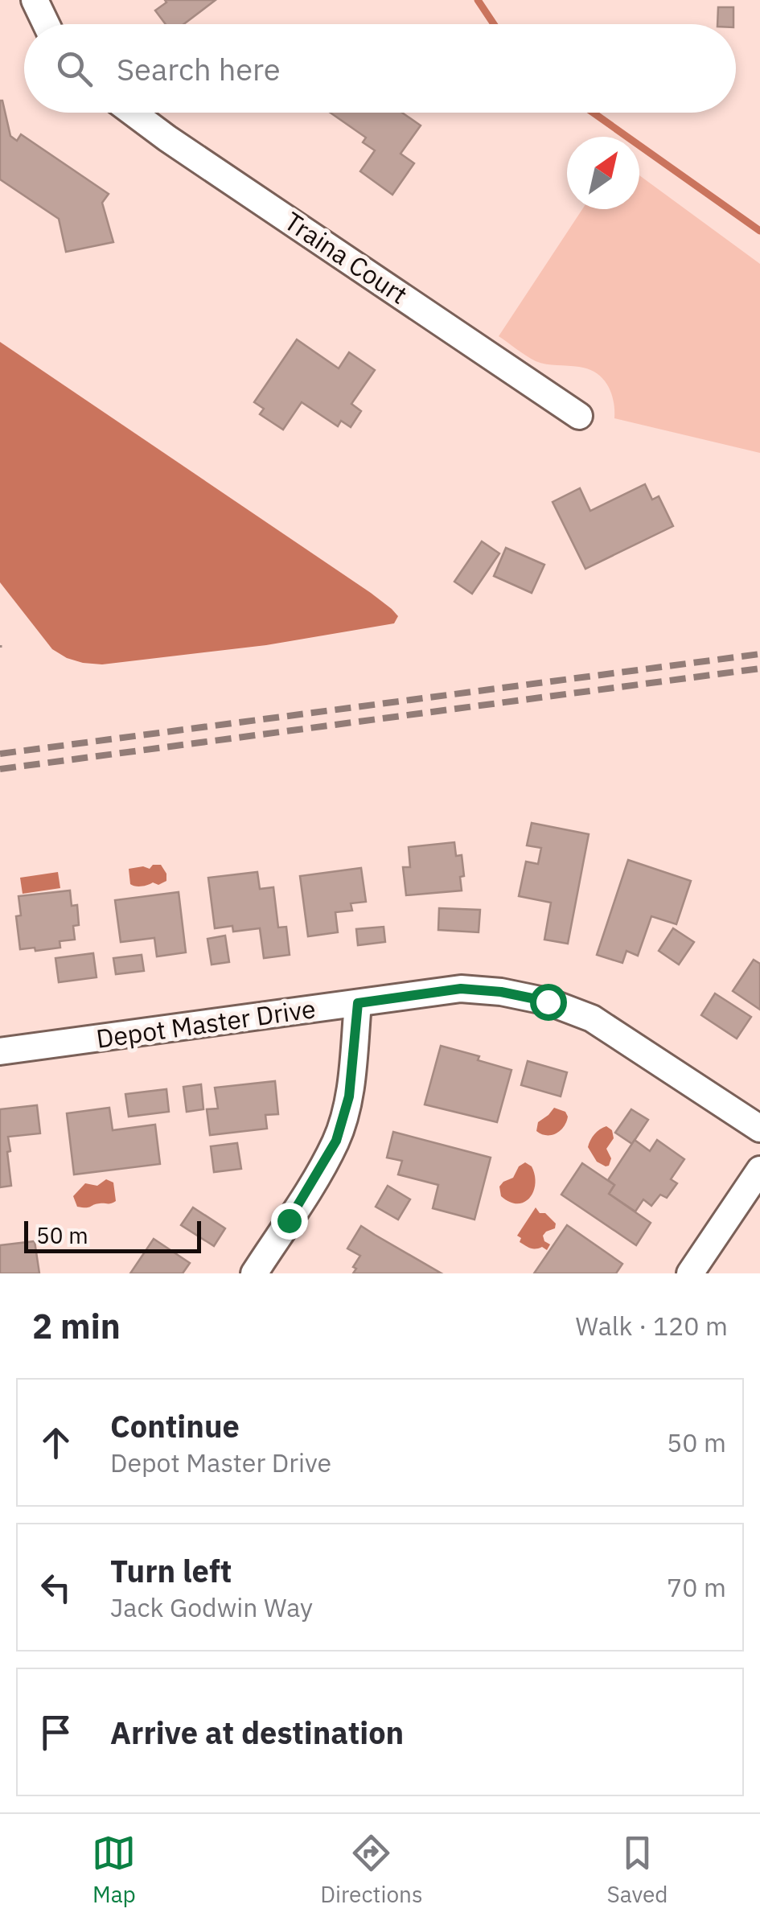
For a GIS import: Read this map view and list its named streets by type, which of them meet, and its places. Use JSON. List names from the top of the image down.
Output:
{
  "streets": {
    "street": ["Traina Court", "Depot Master Drive"]
  },
  "scale_bar": "50 m",
  "north": "top right",
  "page": {
    "search": "Search here",
    "scale": "50 m",
    "heading": ["2 min", "Walk · 120 m"],
    "list": [
      ["Continue", "Depot Master Drive", "50 m"],
      ["Turn left", "Jack Godwin Way", "70 m"],
      "Arrive at destination"
    ],
    "nav": ["Map", "Directions", "Saved"]
  }
}
